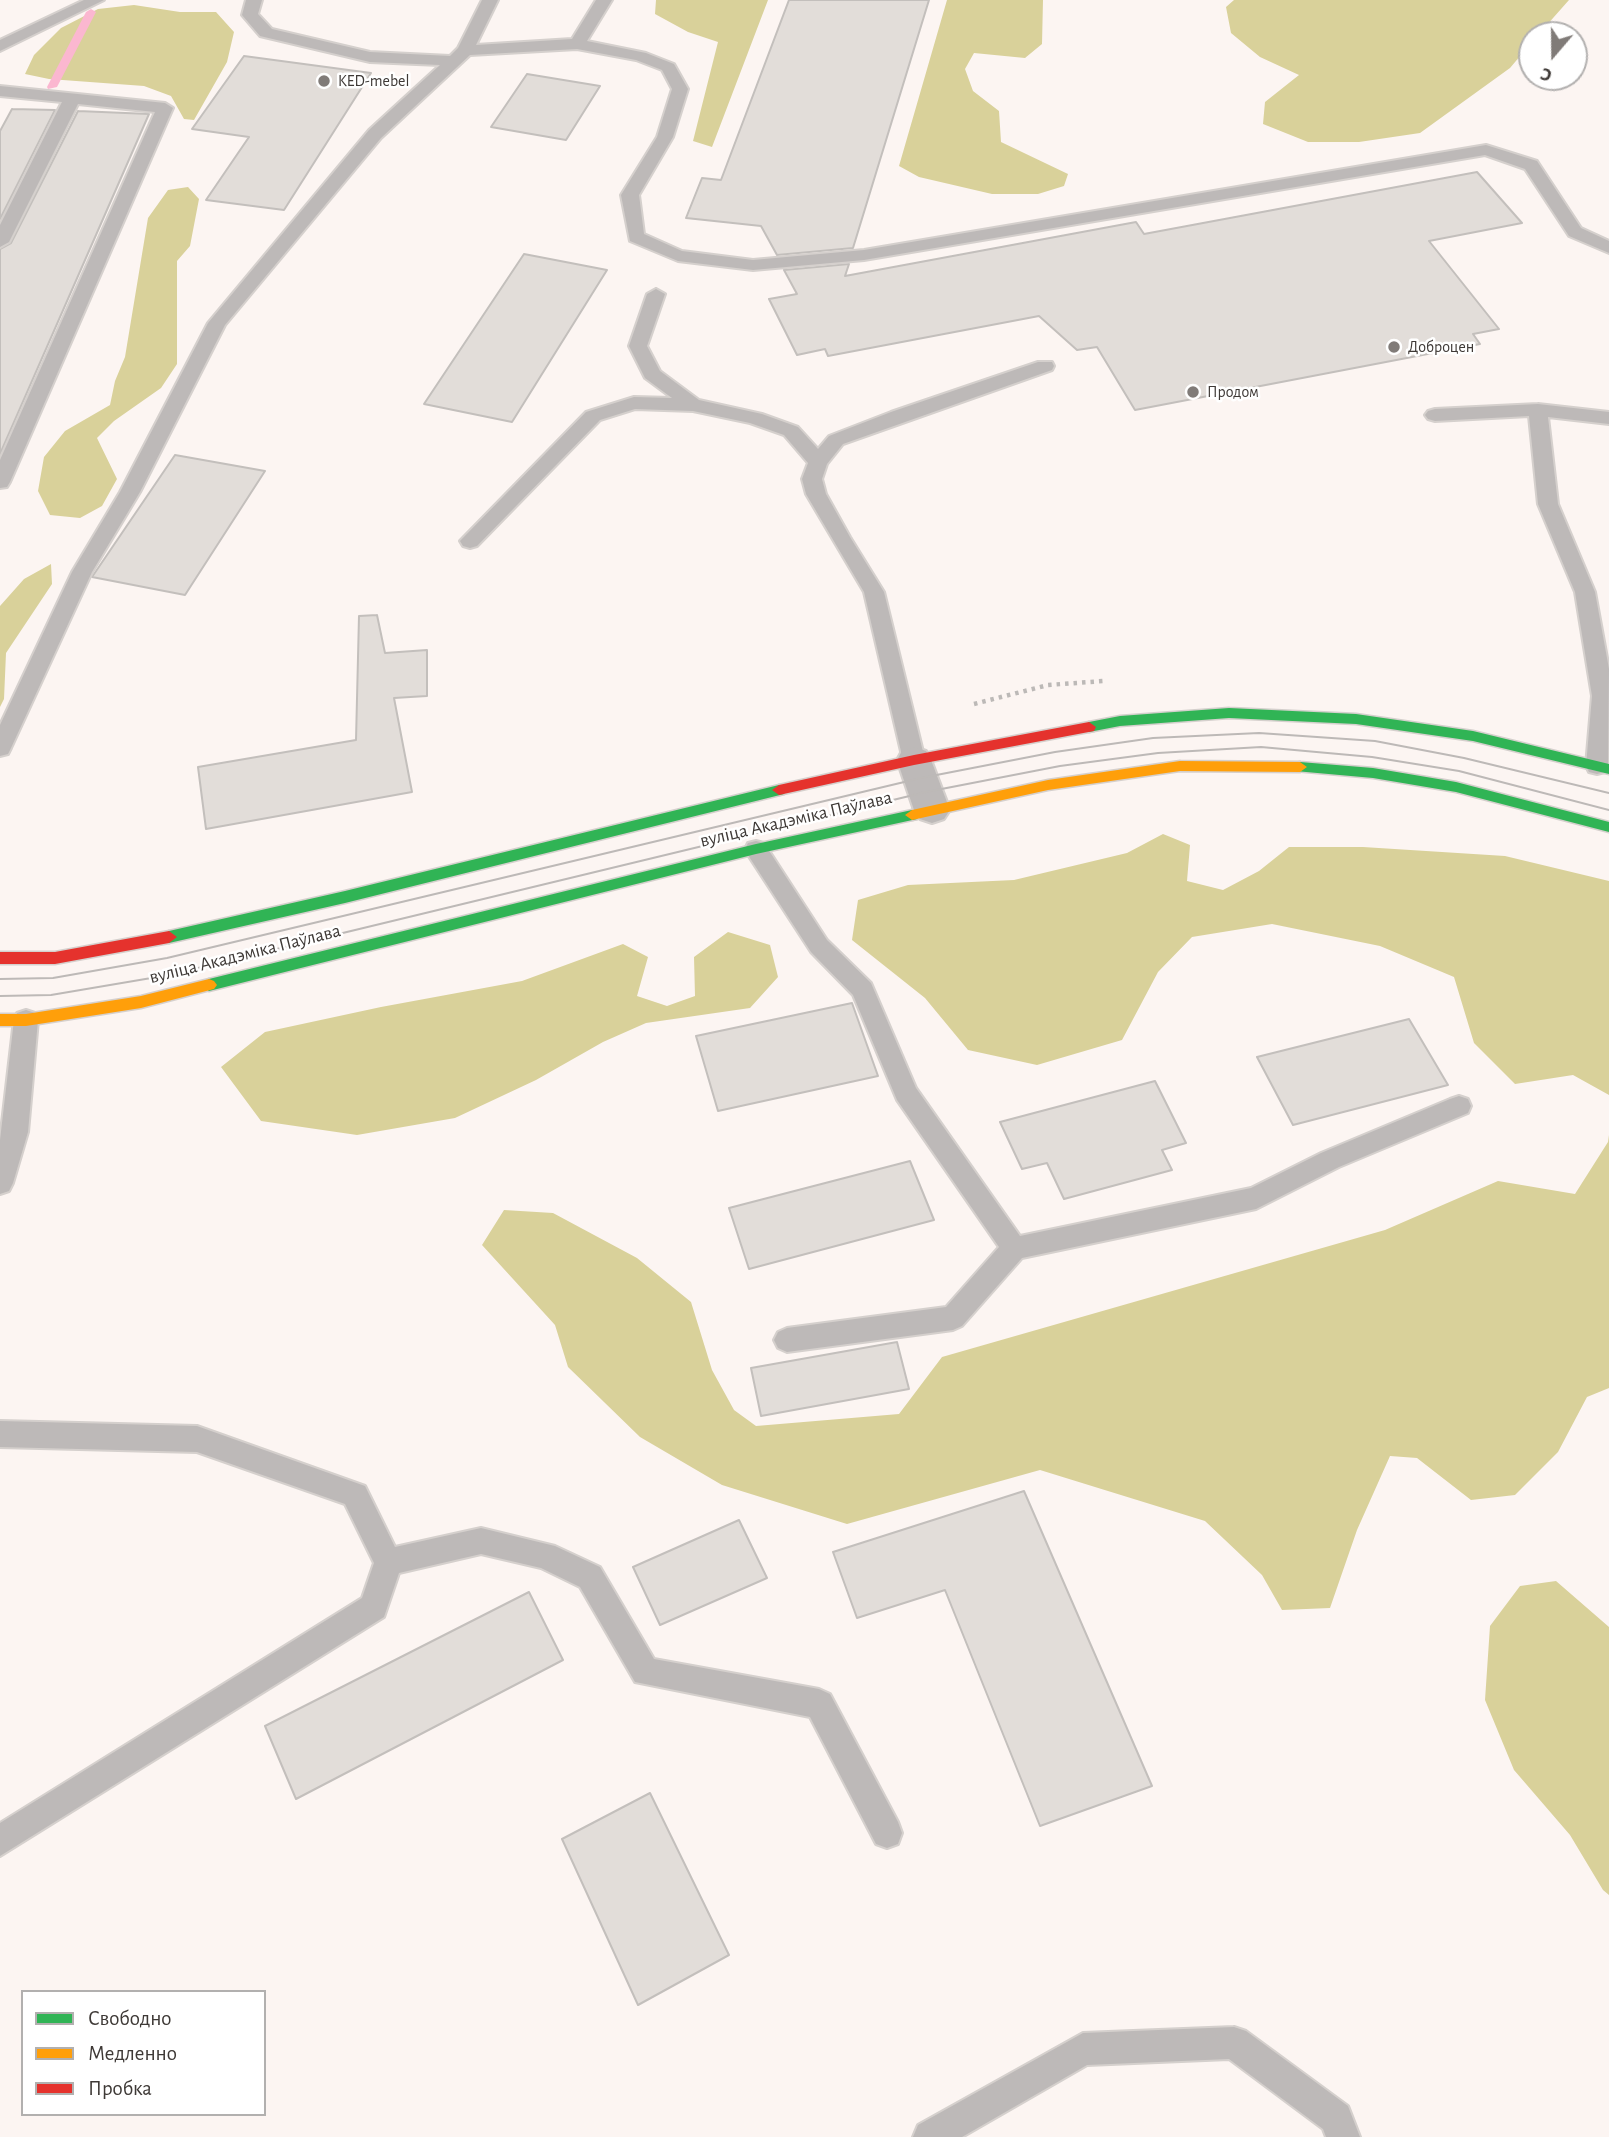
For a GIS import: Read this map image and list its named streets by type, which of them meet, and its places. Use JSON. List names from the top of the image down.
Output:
{
  "streets": {
    "main road": ["вуліца Акадэміка Паўлава"]
  },
  "places": ["KED-mebel", "Доброцен", "Продом"],
  "legend": ["Свободно", "Медленно", "Пробка"],
  "north": "bottom"
}
